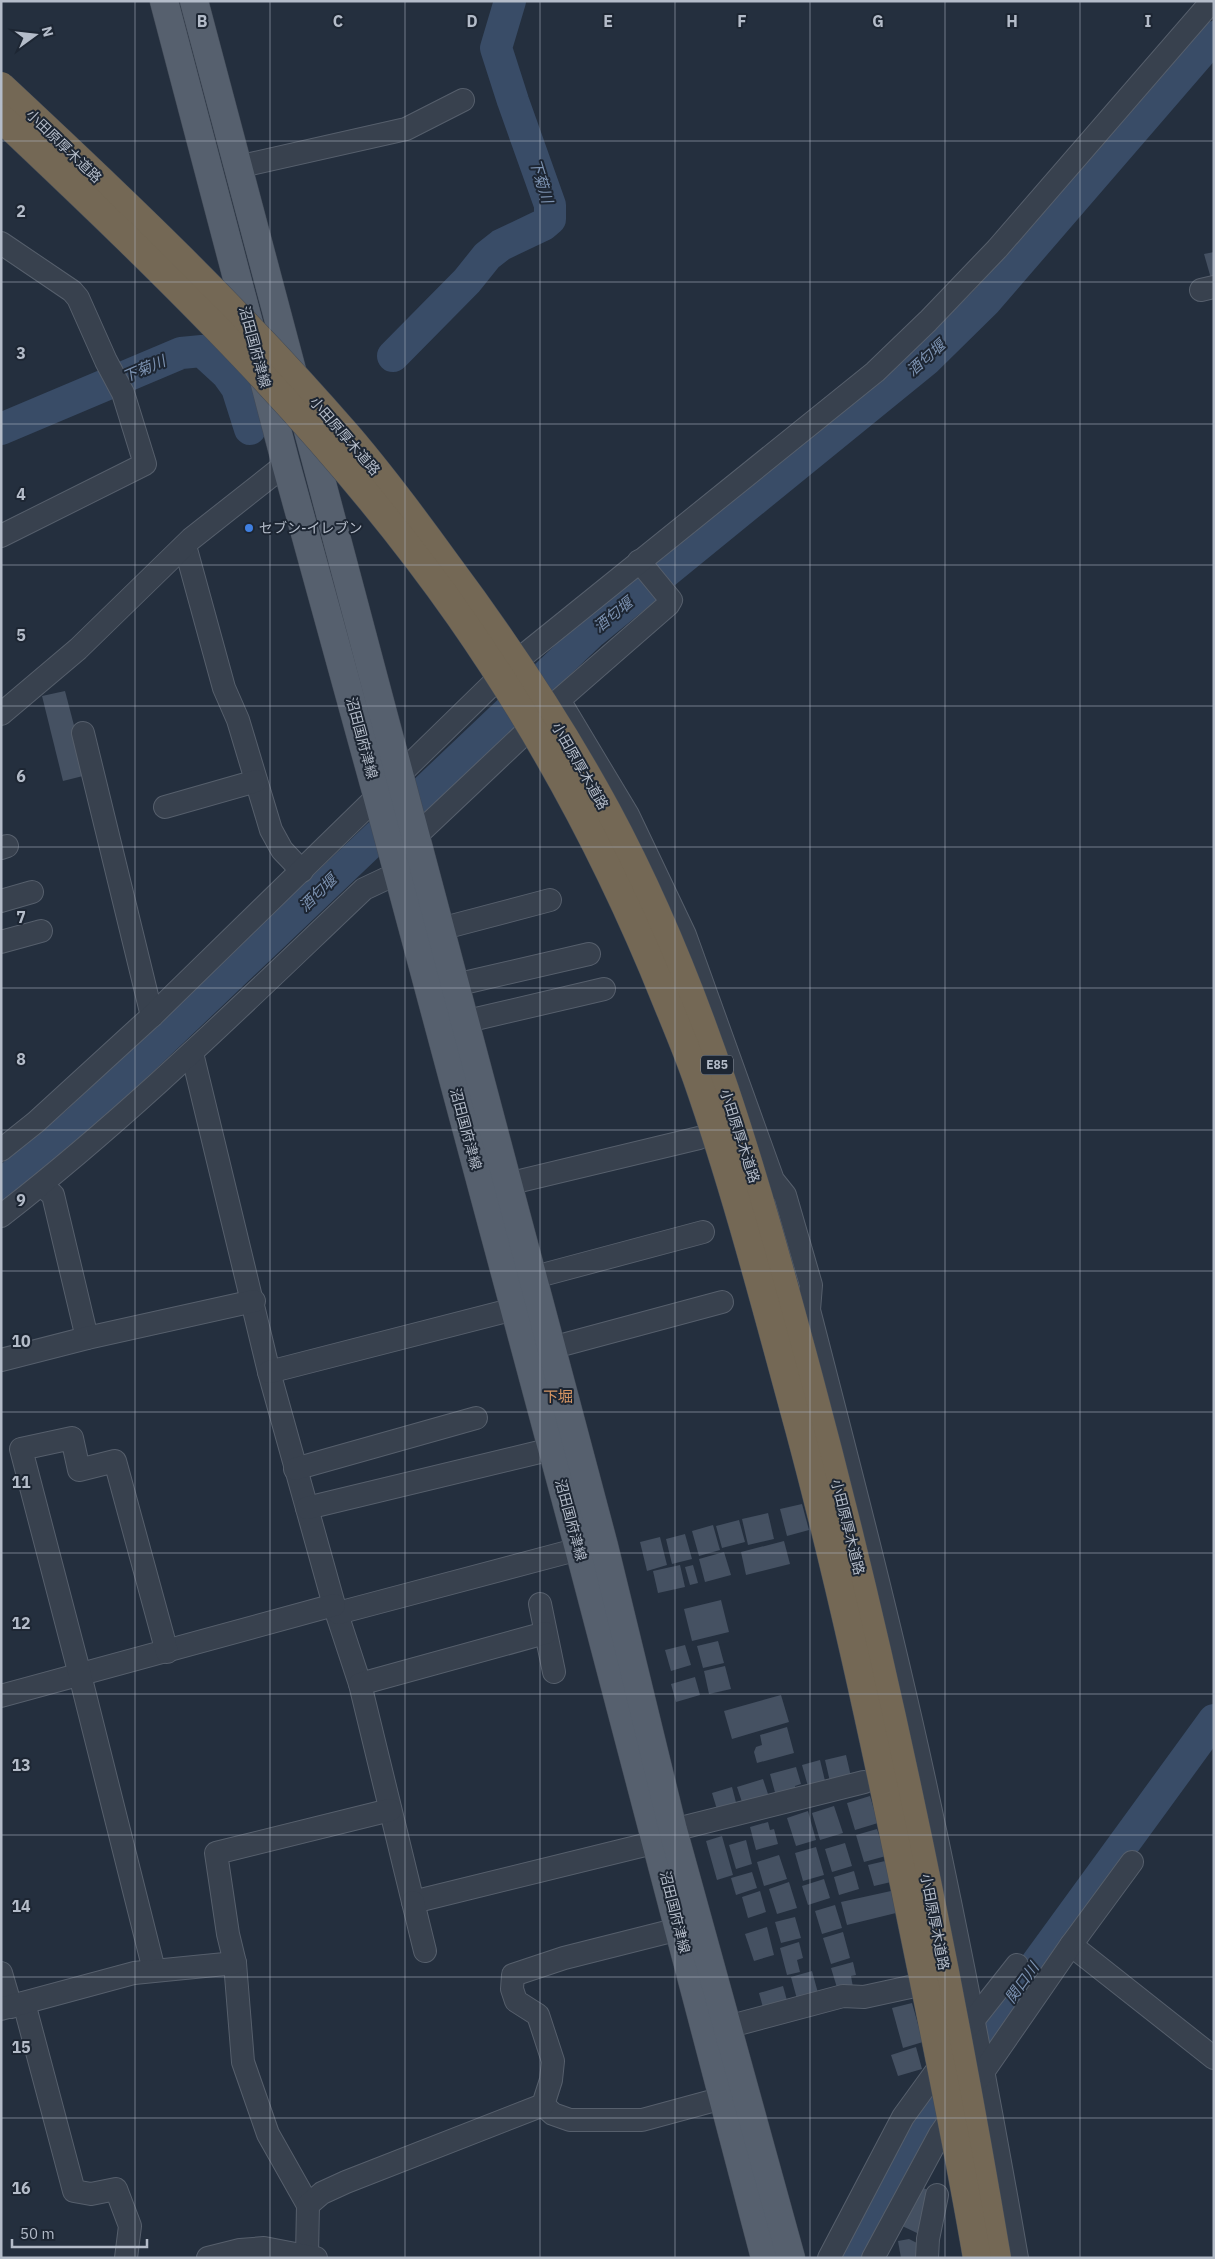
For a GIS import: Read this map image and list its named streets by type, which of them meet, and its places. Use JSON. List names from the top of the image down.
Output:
{
  "streets": {
    "highway": ["小田原厚木道路", "E85"],
    "main road": ["沼田国府津線"]
  },
  "districts": ["下堀"],
  "water": ["下菊川", "酒匂堰", "関口川"],
  "places": ["セブン-イレブン"],
  "scale_bar": "50 m",
  "north": "right",
  "grid": {
    "columns": [
      "B",
      "C",
      "D",
      "E",
      "F",
      "G",
      "H",
      "I"
    ],
    "rows": [
      "2",
      "3",
      "4",
      "5",
      "6",
      "7",
      "8",
      "9",
      "10",
      "11",
      "12",
      "13",
      "14",
      "15",
      "16"
    ]
  }
}
